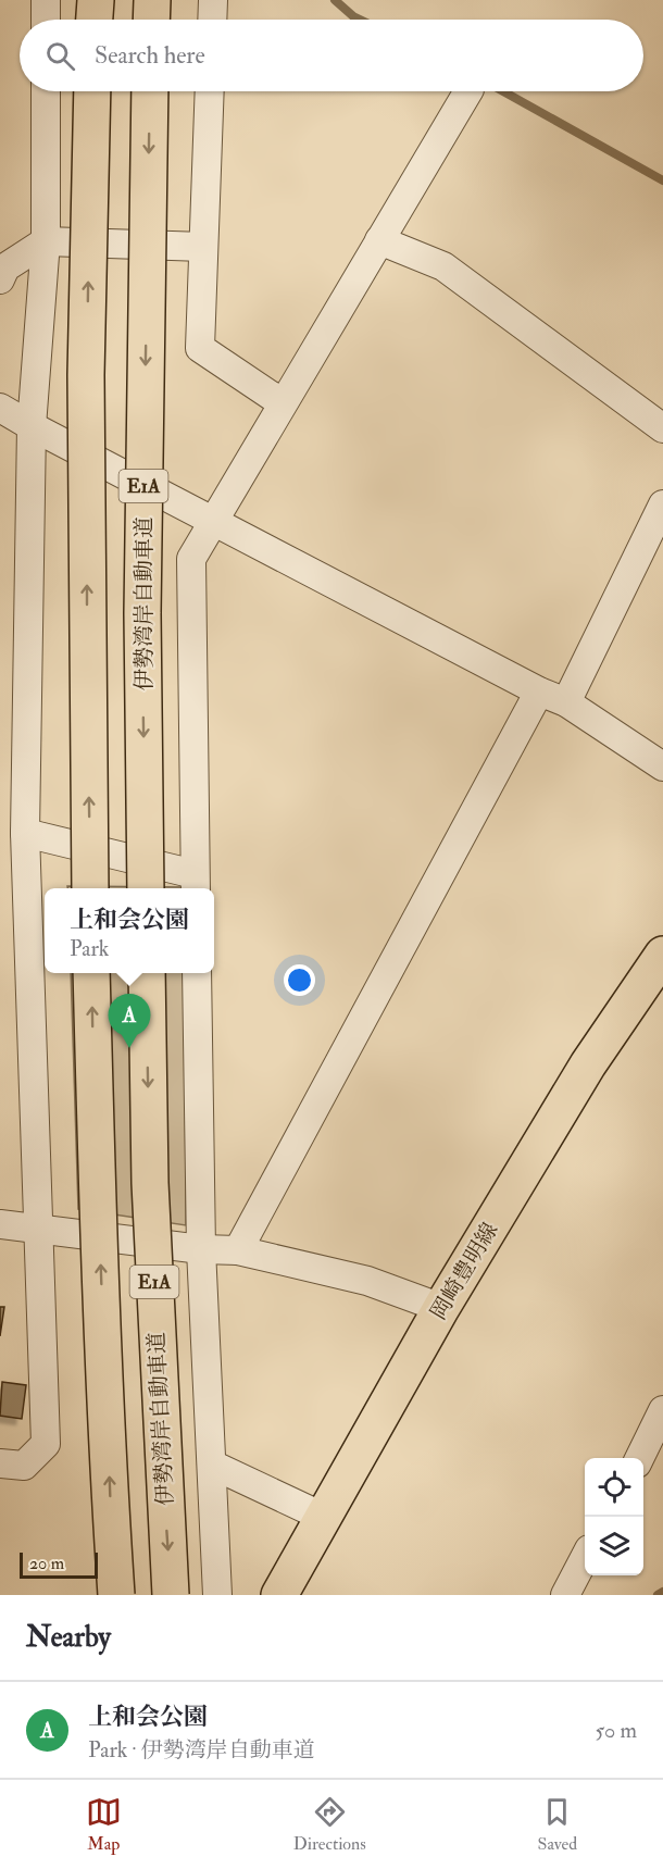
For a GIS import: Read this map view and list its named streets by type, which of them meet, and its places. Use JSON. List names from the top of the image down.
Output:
{
  "streets": {
    "main road": ["E1A", "伊勢湾岸自動車道", "岡崎豊明線"]
  },
  "scale_bar": "20 m",
  "page": {
    "search": "Search here",
    "popup": ["上和会公園", "Park"],
    "pins": "A",
    "scale": "20 m",
    "heading": "Nearby",
    "list": [
      {
        "mark": "A",
        "name": "上和会公園",
        "note": "Park · 伊勢湾岸自動車道",
        "value": "50 m"
      }
    ],
    "nav": ["Map", "Directions", "Saved"]
  }
}
